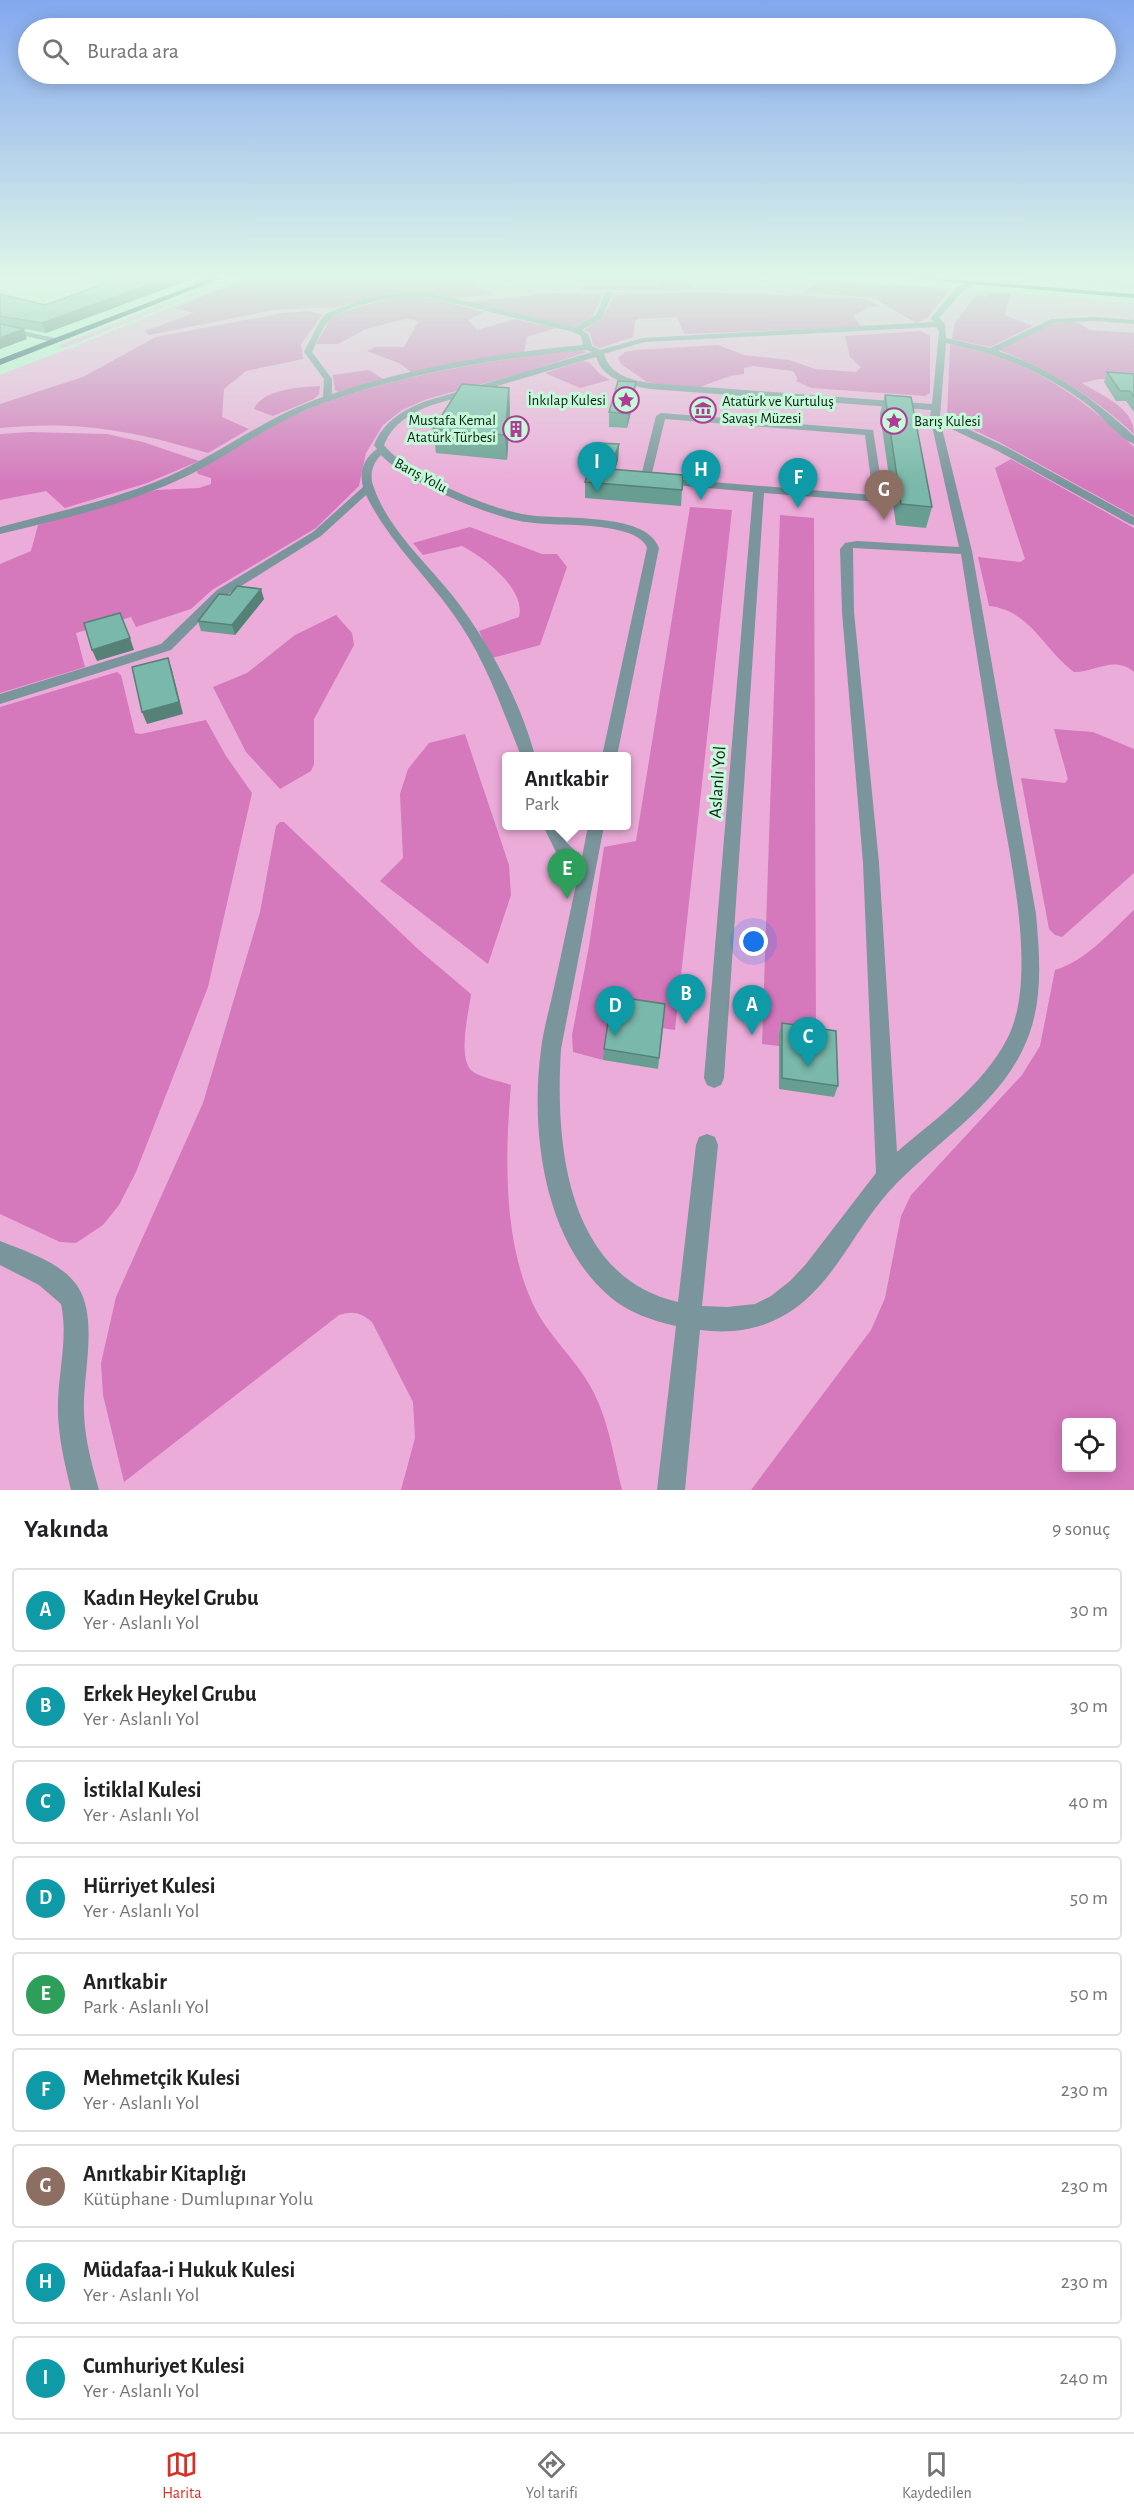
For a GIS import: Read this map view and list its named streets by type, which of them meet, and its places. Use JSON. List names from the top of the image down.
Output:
{
  "streets": {
    "street": ["Barış Yolu", "Aslanlı Yol"]
  },
  "places": {
    "place": ["İnkılap Kulesi", "Barış Kulesi"],
    "museum": ["Atatürk ve Kurtuluş Savaşı Müzesi"],
    "building": ["Mustafa Kemal Atatürk Türbesi"]
  },
  "page": {
    "search": "Burada ara",
    "pins": [
      "I",
      "H",
      "F",
      "G",
      "E",
      "B",
      "A",
      "D",
      "C"
    ],
    "popup": ["Anıtkabir", "Park"],
    "heading": ["Yakında", "9 sonuç"],
    "list": [
      {
        "mark": "A",
        "name": "Kadın Heykel Grubu",
        "note": "Yer · Aslanlı Yol",
        "value": "30 m"
      },
      {
        "mark": "B",
        "name": "Erkek Heykel Grubu",
        "note": "Yer · Aslanlı Yol",
        "value": "30 m"
      },
      {
        "mark": "C",
        "name": "İstiklal Kulesi",
        "note": "Yer · Aslanlı Yol",
        "value": "40 m"
      },
      {
        "mark": "D",
        "name": "Hürriyet Kulesi",
        "note": "Yer · Aslanlı Yol",
        "value": "50 m"
      },
      {
        "mark": "E",
        "name": "Anıtkabir",
        "note": "Park · Aslanlı Yol",
        "value": "50 m"
      },
      {
        "mark": "F",
        "name": "Mehmetçik Kulesi",
        "note": "Yer · Aslanlı Yol",
        "value": "230 m"
      },
      {
        "mark": "G",
        "name": "Anıtkabir Kitaplığı",
        "note": "Kütüphane · Dumlupınar Yolu",
        "value": "230 m"
      },
      {
        "mark": "H",
        "name": "Müdafaa-i Hukuk Kulesi",
        "note": "Yer · Aslanlı Yol",
        "value": "230 m"
      },
      {
        "mark": "I",
        "name": "Cumhuriyet Kulesi",
        "note": "Yer · Aslanlı Yol",
        "value": "240 m"
      }
    ],
    "nav": ["Harita", "Yol tarifi", "Kaydedilen"]
  }
}
